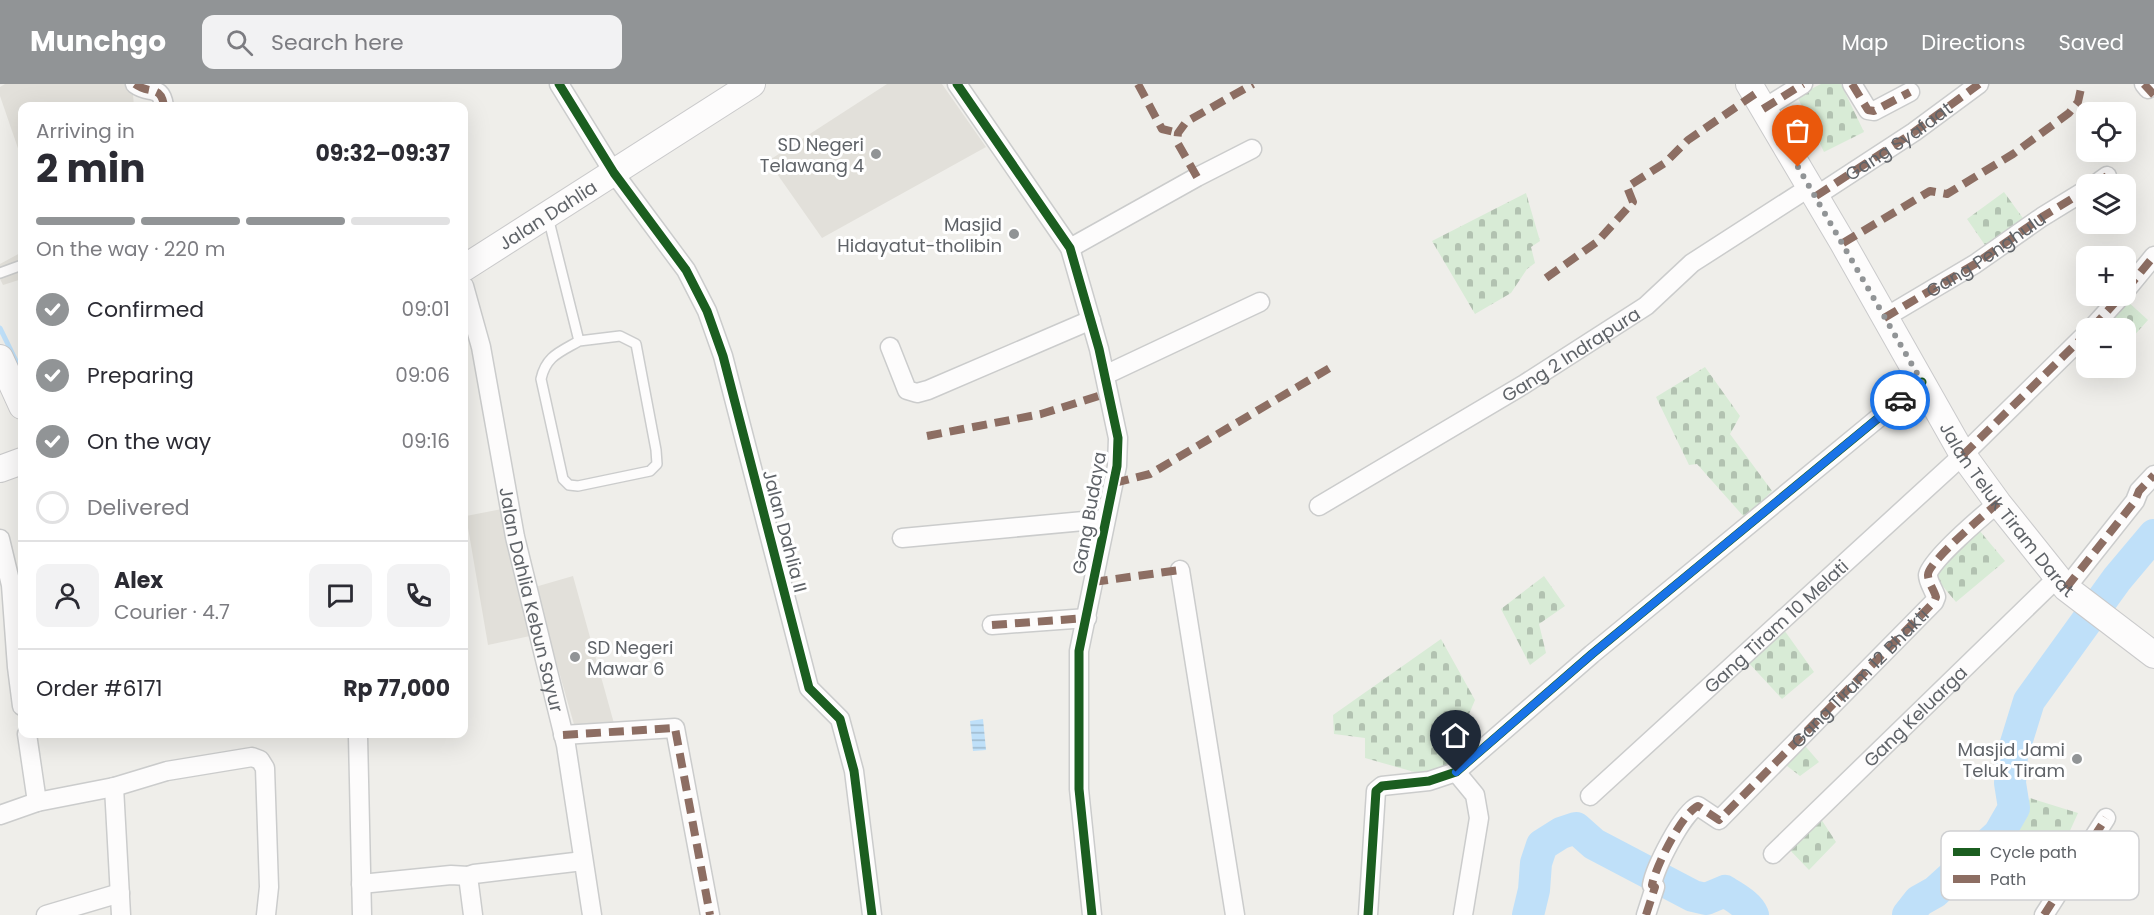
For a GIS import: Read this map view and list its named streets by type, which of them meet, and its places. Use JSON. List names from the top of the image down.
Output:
{
  "streets": {
    "street": [
      "Gang Syafaat",
      "Jalan Dahlia",
      "Gang Penghulu",
      "Gang 2 Indrapura",
      "Jalan Teluk Tiram Darat",
      "Gang Budaya",
      "Jalan Dahlia II",
      "Jalan Dahlia Kebun Sayur",
      "Gang Tiram 10 Melati",
      "Gang Tiram 12 Bhakti",
      "Gang Keluarga"
    ]
  },
  "crossings": [
    ["Gang Syafaat", "Gang 2 Indrapura"],
    ["Gang Syafaat", "Jalan Teluk Tiram Darat"],
    ["Jalan Dahlia", "Jalan Dahlia II"],
    ["Gang Penghulu", "Jalan Teluk Tiram Darat"],
    ["Gang 2 Indrapura", "Jalan Teluk Tiram Darat"],
    ["Jalan Teluk Tiram Darat", "Gang Tiram 10 Melati"],
    ["Jalan Teluk Tiram Darat", "Gang Tiram 12 Bhakti"],
    ["Jalan Teluk Tiram Darat", "Gang Keluarga"]
  ],
  "places": [
    "SD Negeri Telawang 4",
    "Masjid Hidayatut-tholibin",
    "SD Negeri Mawar 6",
    "Masjid Jami Teluk Tiram"
  ],
  "legend": ["Cycle path", "Path"],
  "page": {
    "header": "Munchgo",
    "search": "Search here",
    "nav": ["Map", "Directions", "Saved"],
    "map_buttons": ["+", "−"],
    "heading": ["2 min", "Arriving in", "09:32–09:37"],
    "panel": [
      "Alex",
      "Courier · 4.7",
      "Order #6171",
      "Rp 77,000"
    ],
    "bar": "On the way · 220 m",
    "list": [
      ["Confirmed", "09:01"],
      ["Preparing", "09:06"],
      ["On the way", "09:16"],
      "Delivered"
    ]
  }
}
